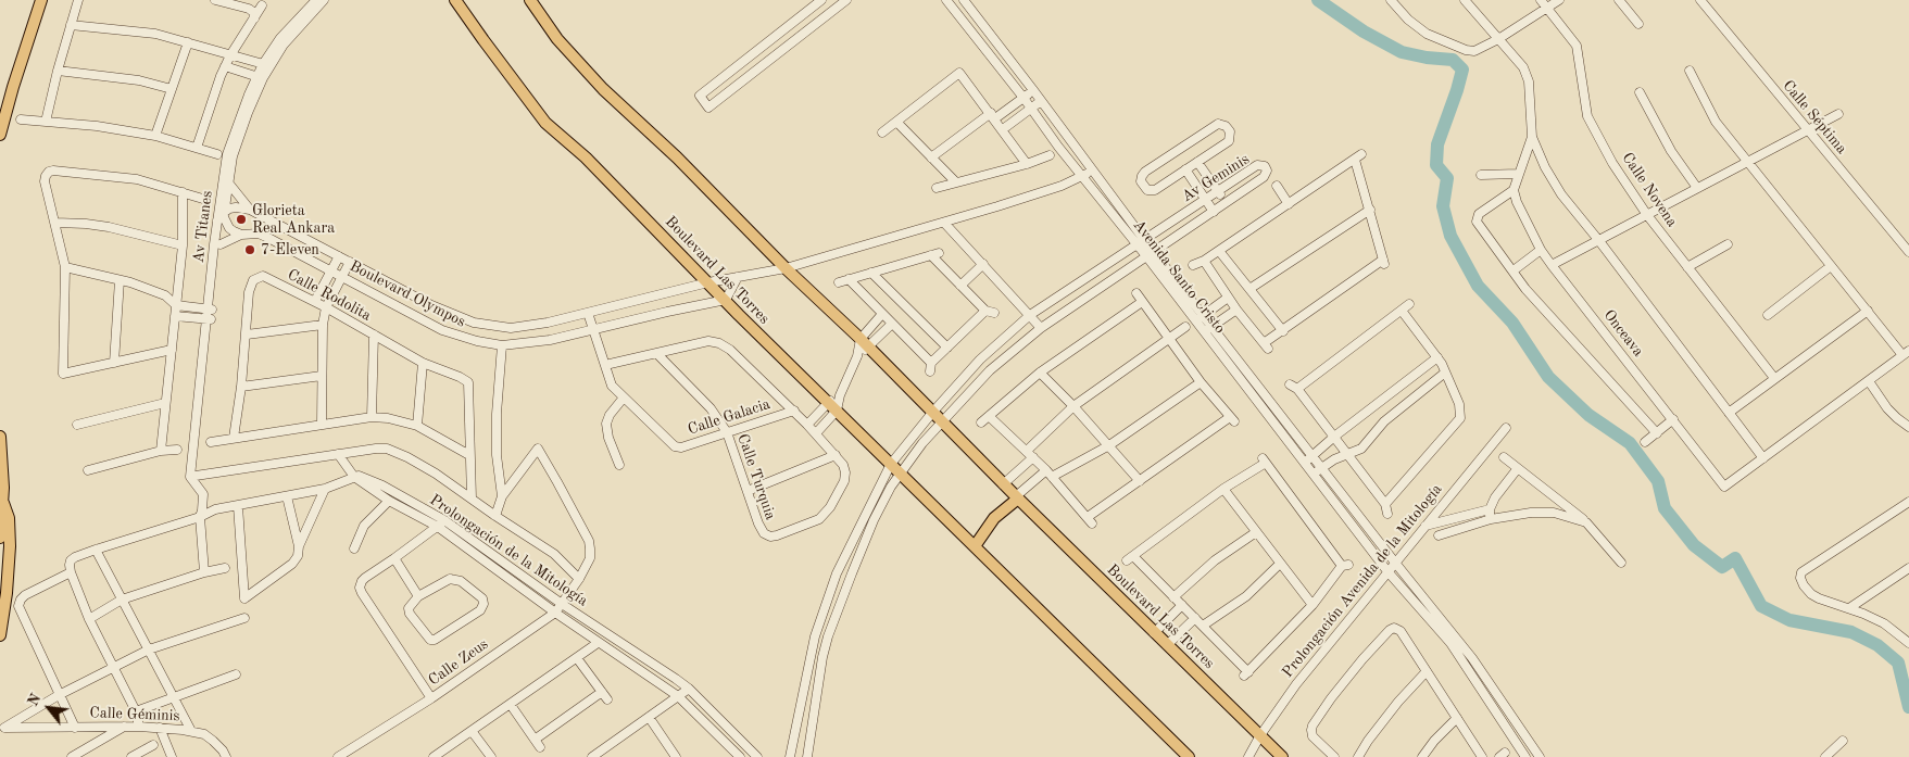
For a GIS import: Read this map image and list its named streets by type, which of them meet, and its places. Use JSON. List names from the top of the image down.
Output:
{
  "streets": {
    "main road": ["Boulevard Las Torres"],
    "street": [
      "Calle Séptima",
      "Av Geminis",
      "Calle Novena",
      "Av Titanes",
      "Avenida Santo Cristo",
      "Boulevard Olympos",
      "Calle Rodolita",
      "Onceava",
      "Calle Galacia",
      "Calle Turquia",
      "Prolongación de la Mitología",
      "Prolongación Avenida de la Mitología",
      "Calle Zeus",
      "Calle Géminis"
    ]
  },
  "crossings": [
    ["Av Geminis", "Boulevard Las Torres"],
    ["Av Geminis", "Avenida Santo Cristo"],
    ["Av Titanes", "Boulevard Olympos"],
    ["Boulevard Las Torres", "Boulevard Olympos"],
    ["Boulevard Las Torres", "Prolongación Avenida de la Mitología"],
    ["Avenida Santo Cristo", "Boulevard Olympos"],
    ["Avenida Santo Cristo", "Prolongación Avenida de la Mitología"],
    ["Boulevard Olympos", "Calle Galacia"],
    ["Calle Galacia", "Calle Turquia"],
    ["Prolongación de la Mitología", "Calle Zeus"]
  ],
  "places": ["Glorieta Real Ankara", "7-Eleven"],
  "north": "top left"
}
